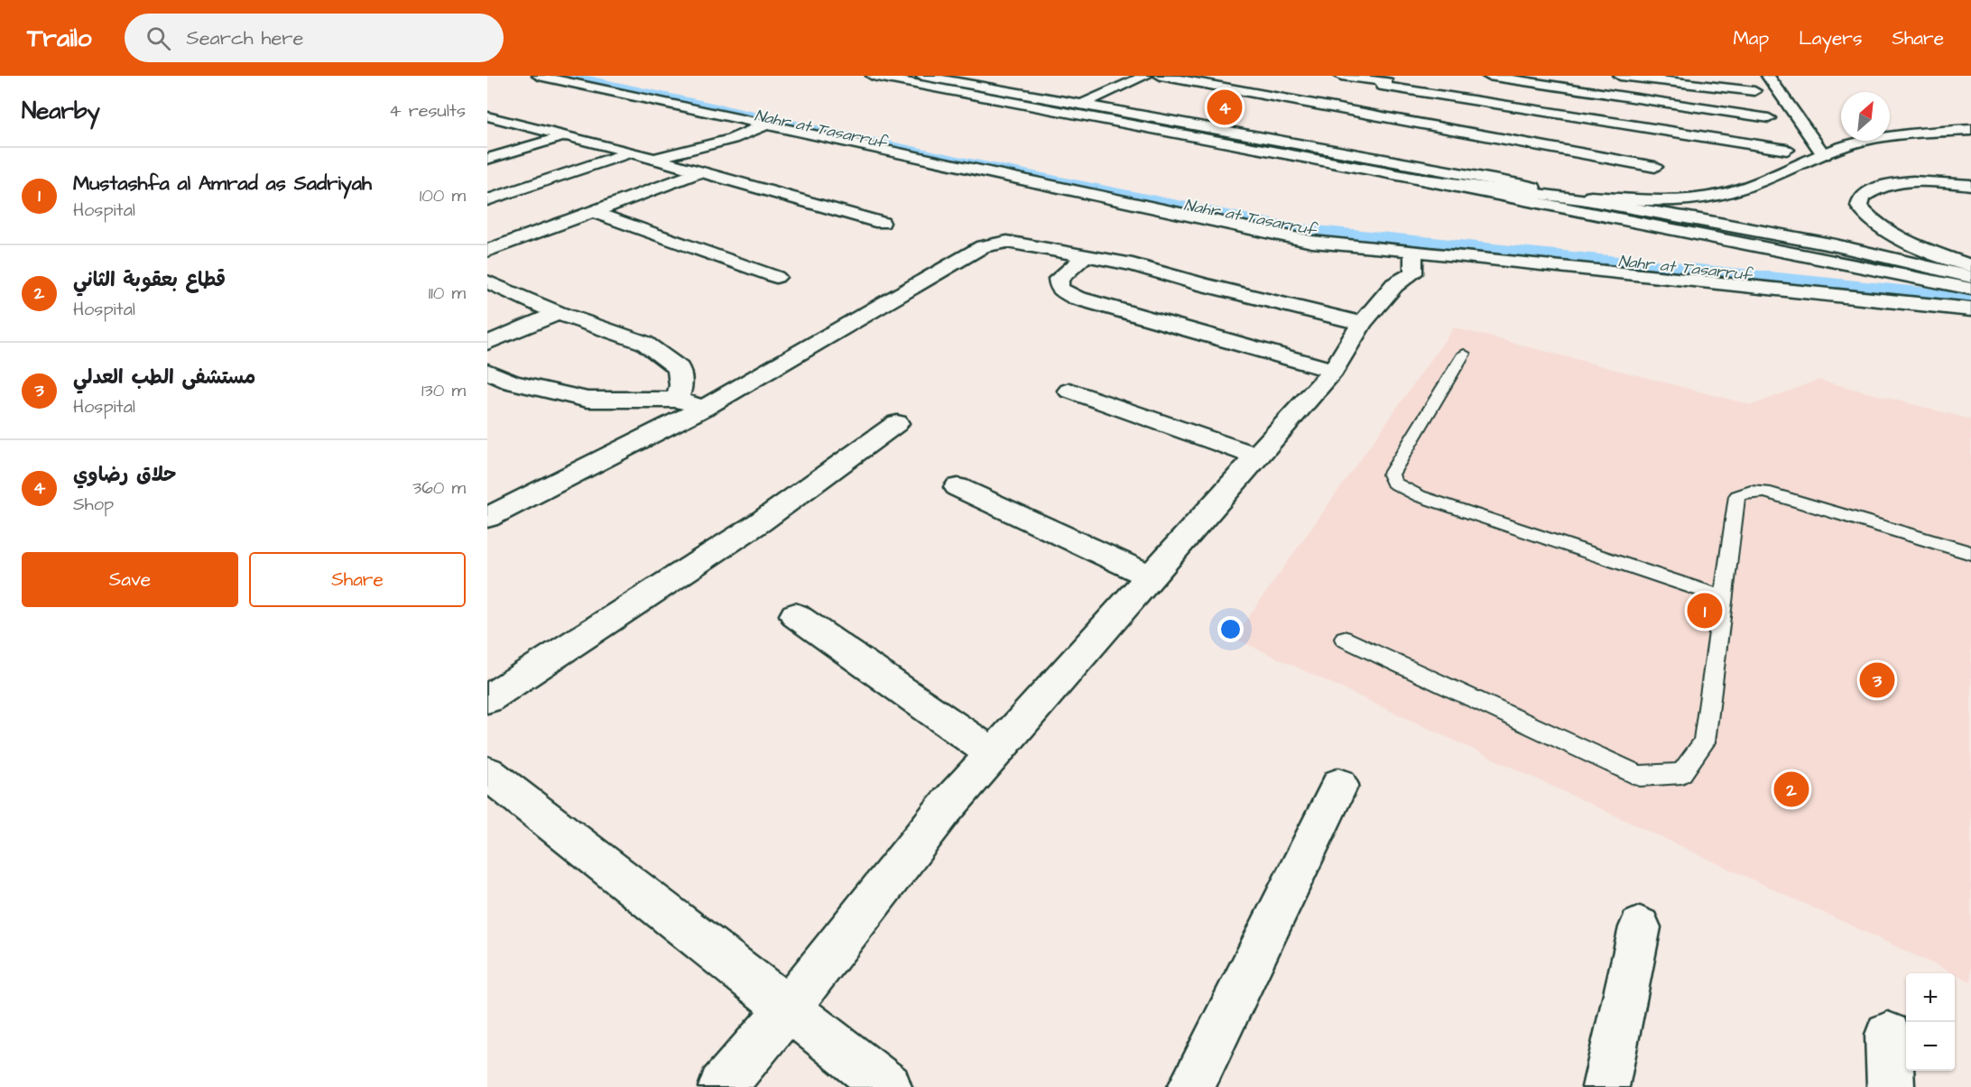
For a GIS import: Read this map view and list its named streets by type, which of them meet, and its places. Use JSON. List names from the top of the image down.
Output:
{
  "water": ["Nahr at Tasarruf"],
  "north": "top right",
  "page": {
    "header": "Trailo",
    "search": "Search here",
    "nav": ["Map", "Layers", "Share"],
    "heading": ["Nearby", "4 results"],
    "pins": [
      "4",
      "1",
      "3",
      "2"
    ],
    "list": [
      {
        "mark": "1",
        "name": "Mustashfa al Amrad as Sadriyah",
        "note": "Hospital",
        "value": "100 m"
      },
      {
        "mark": "2",
        "name": "قطاع بعقوبة الثاني",
        "note": "Hospital",
        "value": "110 m"
      },
      {
        "mark": "3",
        "name": "مستشفى الطب العدلي",
        "note": "Hospital",
        "value": "130 m"
      },
      {
        "mark": "4",
        "name": "حلاق رضاوي",
        "note": "Shop",
        "value": "360 m"
      }
    ],
    "buttons": ["Save", "Share"],
    "map_buttons": ["+", "−"]
  }
}
